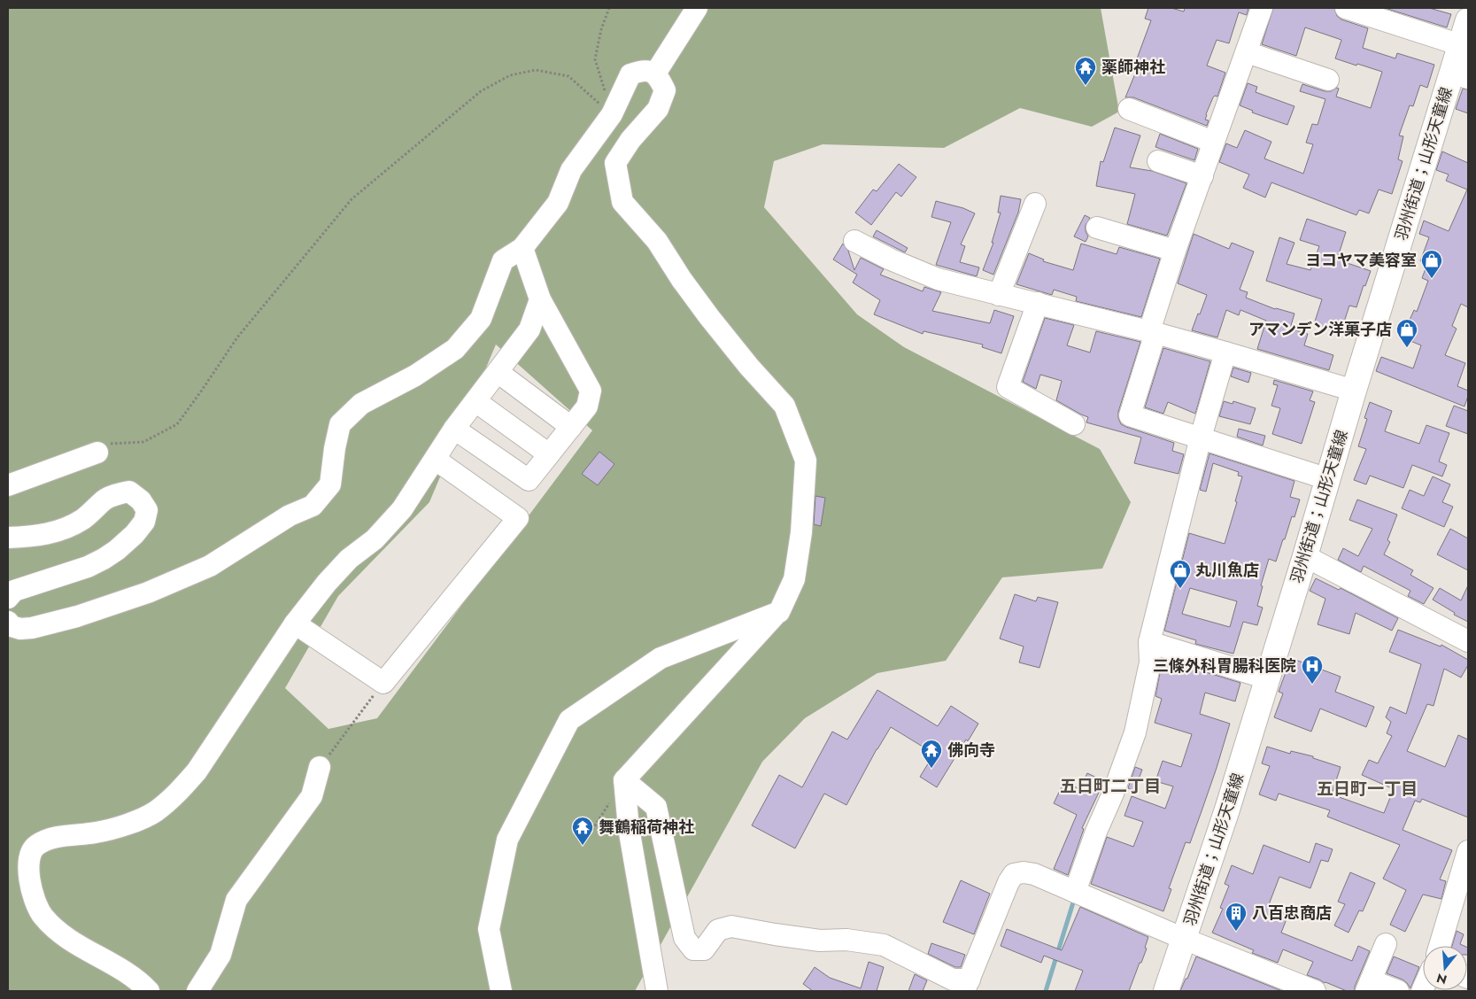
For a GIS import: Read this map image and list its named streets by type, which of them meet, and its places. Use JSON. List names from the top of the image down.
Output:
{
  "streets": {
    "main road": ["羽州街道；山形天童線"]
  },
  "districts": ["五日町二丁目", "五日町一丁目"],
  "places": {
    "temple": ["薬師神社", "佛向寺", "舞鶴稲荷神社"],
    "shop": ["ヨコヤマ美容室", "アマンデン洋菓子店", "丸川魚店"],
    "hospital": ["三條外科胃腸科医院"],
    "building": ["八百忠商店"]
  },
  "north": "bottom"
}
